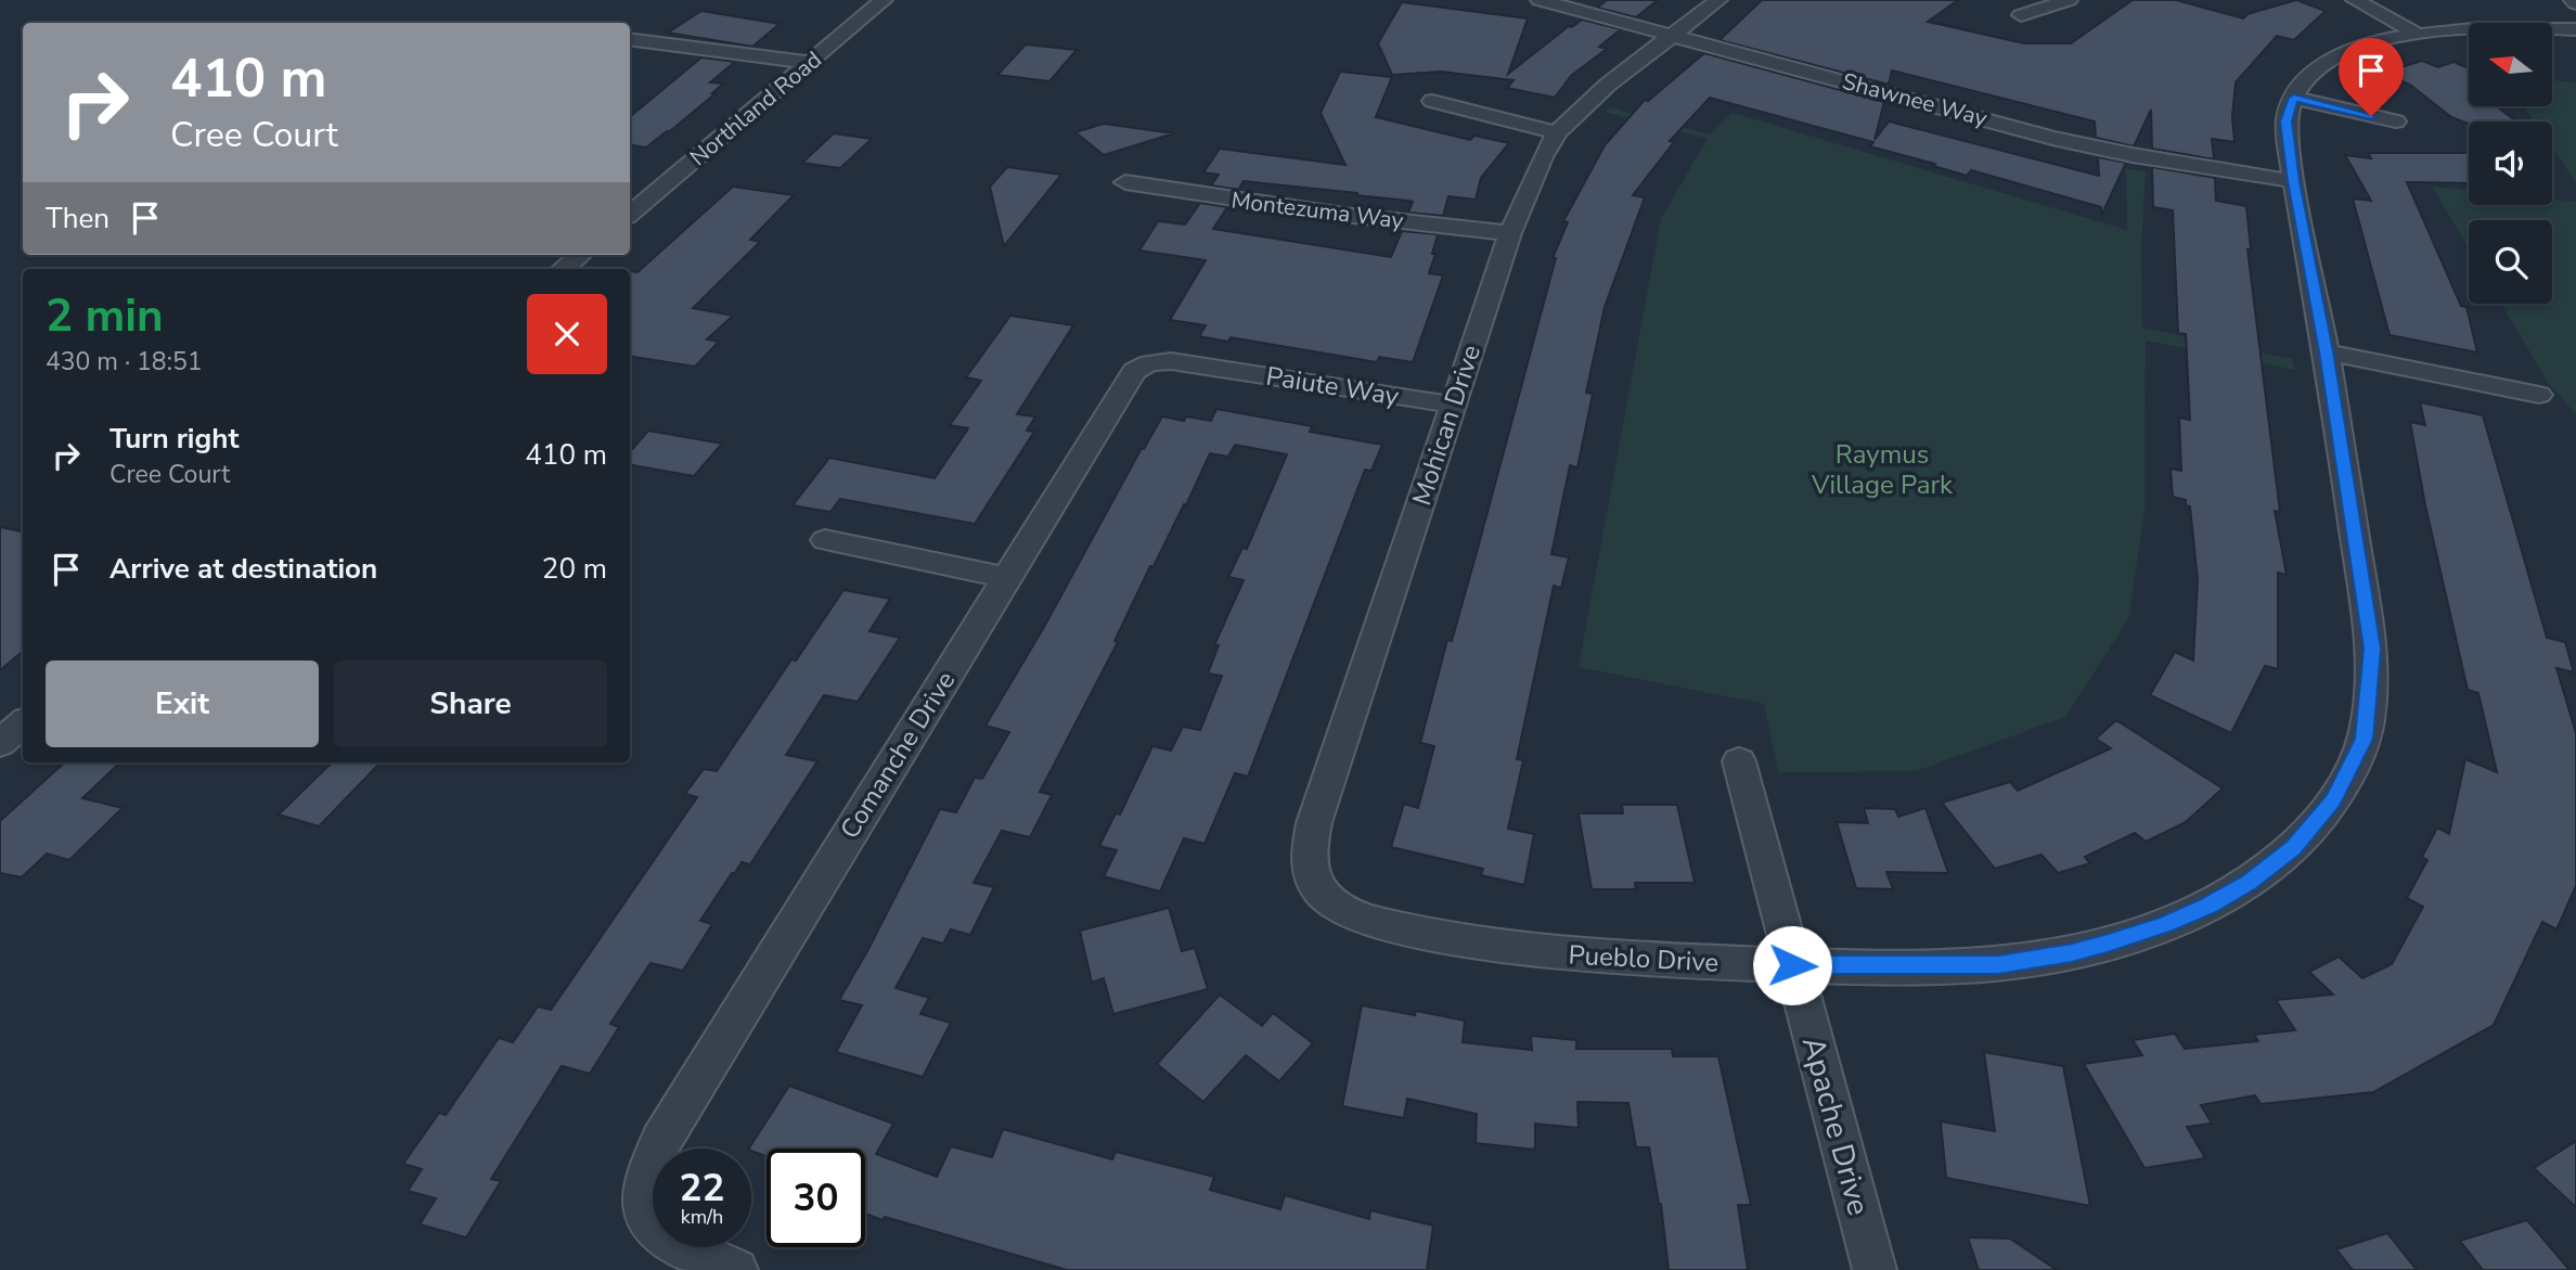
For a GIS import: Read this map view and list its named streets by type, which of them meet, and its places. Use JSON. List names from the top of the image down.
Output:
{
  "streets": {
    "street": [
      "Shawnee Way",
      "Northland Road",
      "Montezuma Way",
      "Paiute Way",
      "Mohican Drive",
      "Comanche Drive",
      "Pueblo Drive",
      "Apache Drive"
    ]
  },
  "crossings": [
    ["Shawnee Way", "Mohican Drive"],
    ["Shawnee Way", "Pueblo Drive"],
    ["Montezuma Way", "Mohican Drive"],
    ["Paiute Way", "Mohican Drive"],
    ["Paiute Way", "Comanche Drive"],
    ["Mohican Drive", "Pueblo Drive"],
    ["Pueblo Drive", "Apache Drive"]
  ],
  "parks": ["Raymus Village Park"],
  "north": "left",
  "page": {
    "turn": ["410 m", "Cree Court"],
    "then": "Then",
    "heading": ["2 min", "430 m · 18:51"],
    "list": [
      {
        "name": "Turn right",
        "note": "Cree Court",
        "value": "410 m"
      },
      {
        "name": "Arrive at destination",
        "value": "20 m"
      }
    ],
    "buttons": ["Exit", "Share"],
    "speed": "22 km/h",
    "limit": "30"
  }
}
